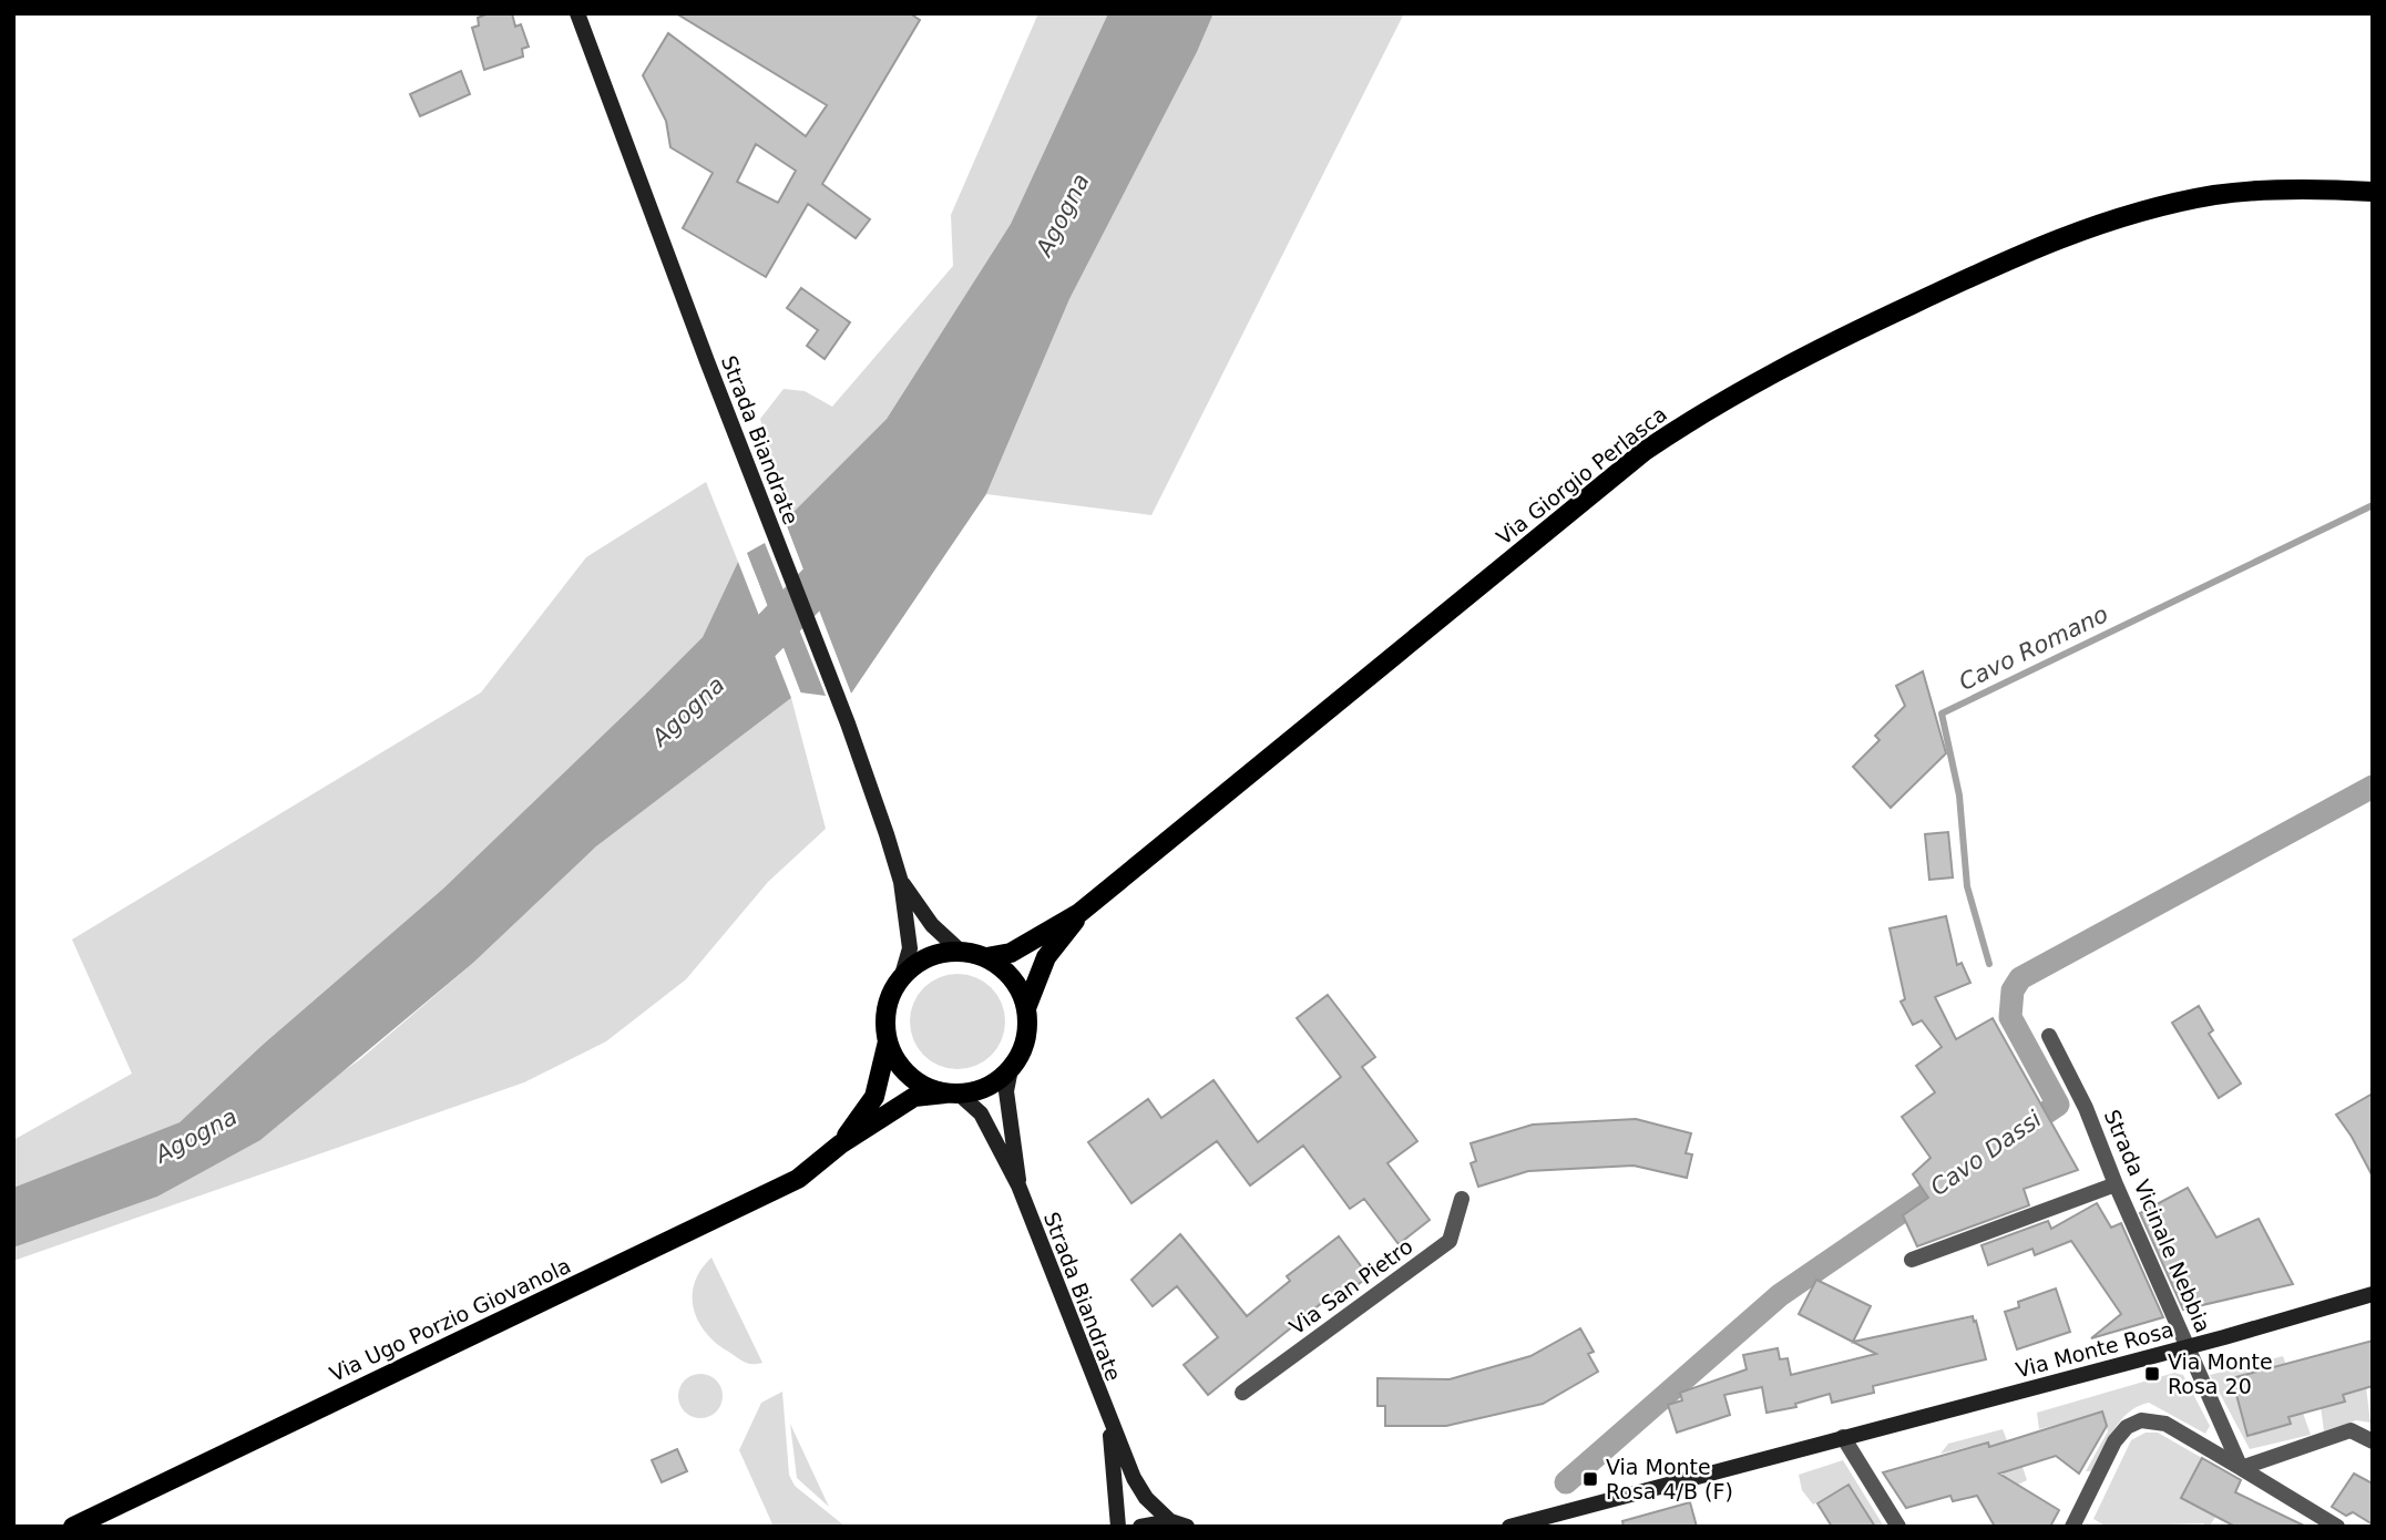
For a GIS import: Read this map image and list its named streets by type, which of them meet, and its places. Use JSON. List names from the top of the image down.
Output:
{
  "streets": {
    "main road": [
      "Strada Biandrate",
      "Via Giorgio Perlasca",
      "Via Ugo Porzio Giovanola",
      "Via Monte Rosa"
    ],
    "street": ["Strada Vicinale Nebbia", "Via San Pietro"]
  },
  "crossings": [
    ["Strada Biandrate", "Via Giorgio Perlasca"],
    ["Strada Biandrate", "Via Ugo Porzio Giovanola"],
    ["Via Giorgio Perlasca", "Via Ugo Porzio Giovanola"],
    ["Strada Vicinale Nebbia", "Via Monte Rosa"]
  ],
  "water": ["Agogna", "Cavo Romano", "Cavo Dassi"],
  "places": {
    "transit": ["Via Monte Rosa 20", "Via Monte Rosa 4/B (F)"]
  }
}
